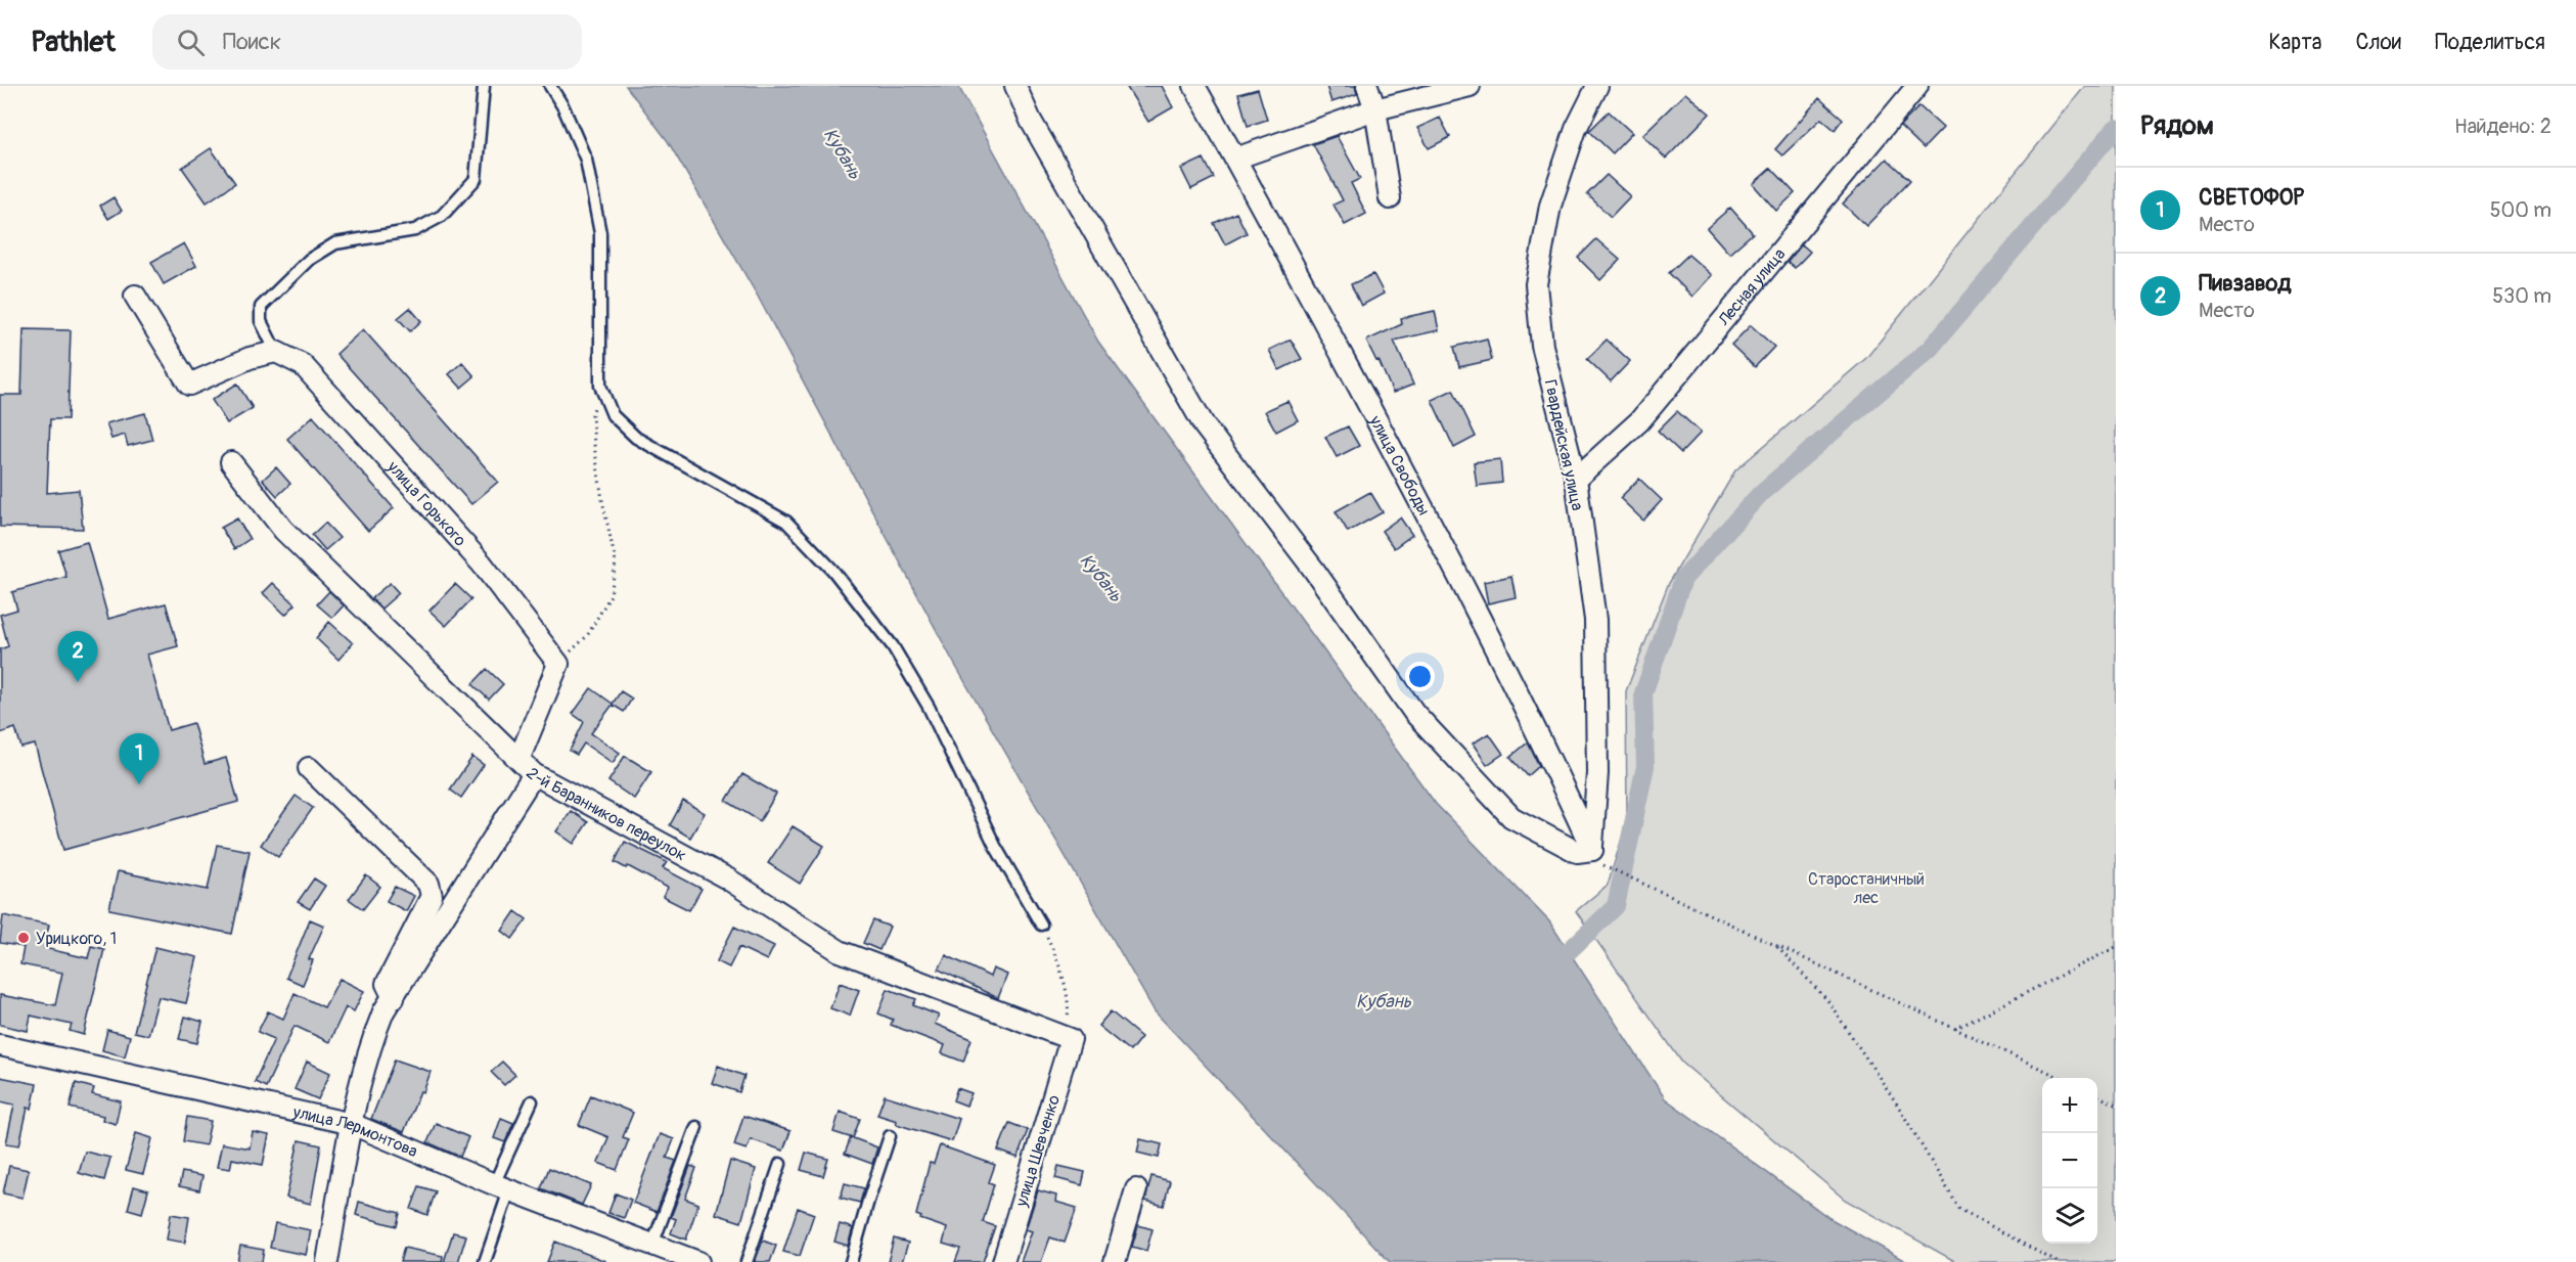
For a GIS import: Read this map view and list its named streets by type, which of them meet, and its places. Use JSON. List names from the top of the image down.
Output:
{
  "streets": {
    "street": [
      "Лесная улица",
      "Гвардейская улица",
      "улица Свободы",
      "улица Горького",
      "2-й Баранников переулок",
      "улица Лермонтова",
      "улица Шевченко"
    ]
  },
  "crossings": [
    ["Лесная улица", "Гвардейская улица"],
    ["Гвардейская улица", "улица Свободы"],
    ["2-й Баранников переулок", "улица Шевченко"]
  ],
  "water": ["Кубань"],
  "parks": ["Старостаничный лес"],
  "places": ["Урицкого, 1"],
  "page": {
    "header": "Pathlet",
    "search": "Поиск",
    "nav": ["Карта", "Слои", "Поделиться"],
    "heading": ["Рядом", "Найдено: 2"],
    "list": [
      {
        "mark": "1",
        "name": "СВЕТОФОР",
        "note": "Место",
        "value": "500 m"
      },
      {
        "mark": "2",
        "name": "Пивзавод",
        "note": "Место",
        "value": "530 m"
      }
    ],
    "pins": ["2", "1"],
    "map_buttons": ["+", "−"]
  }
}
